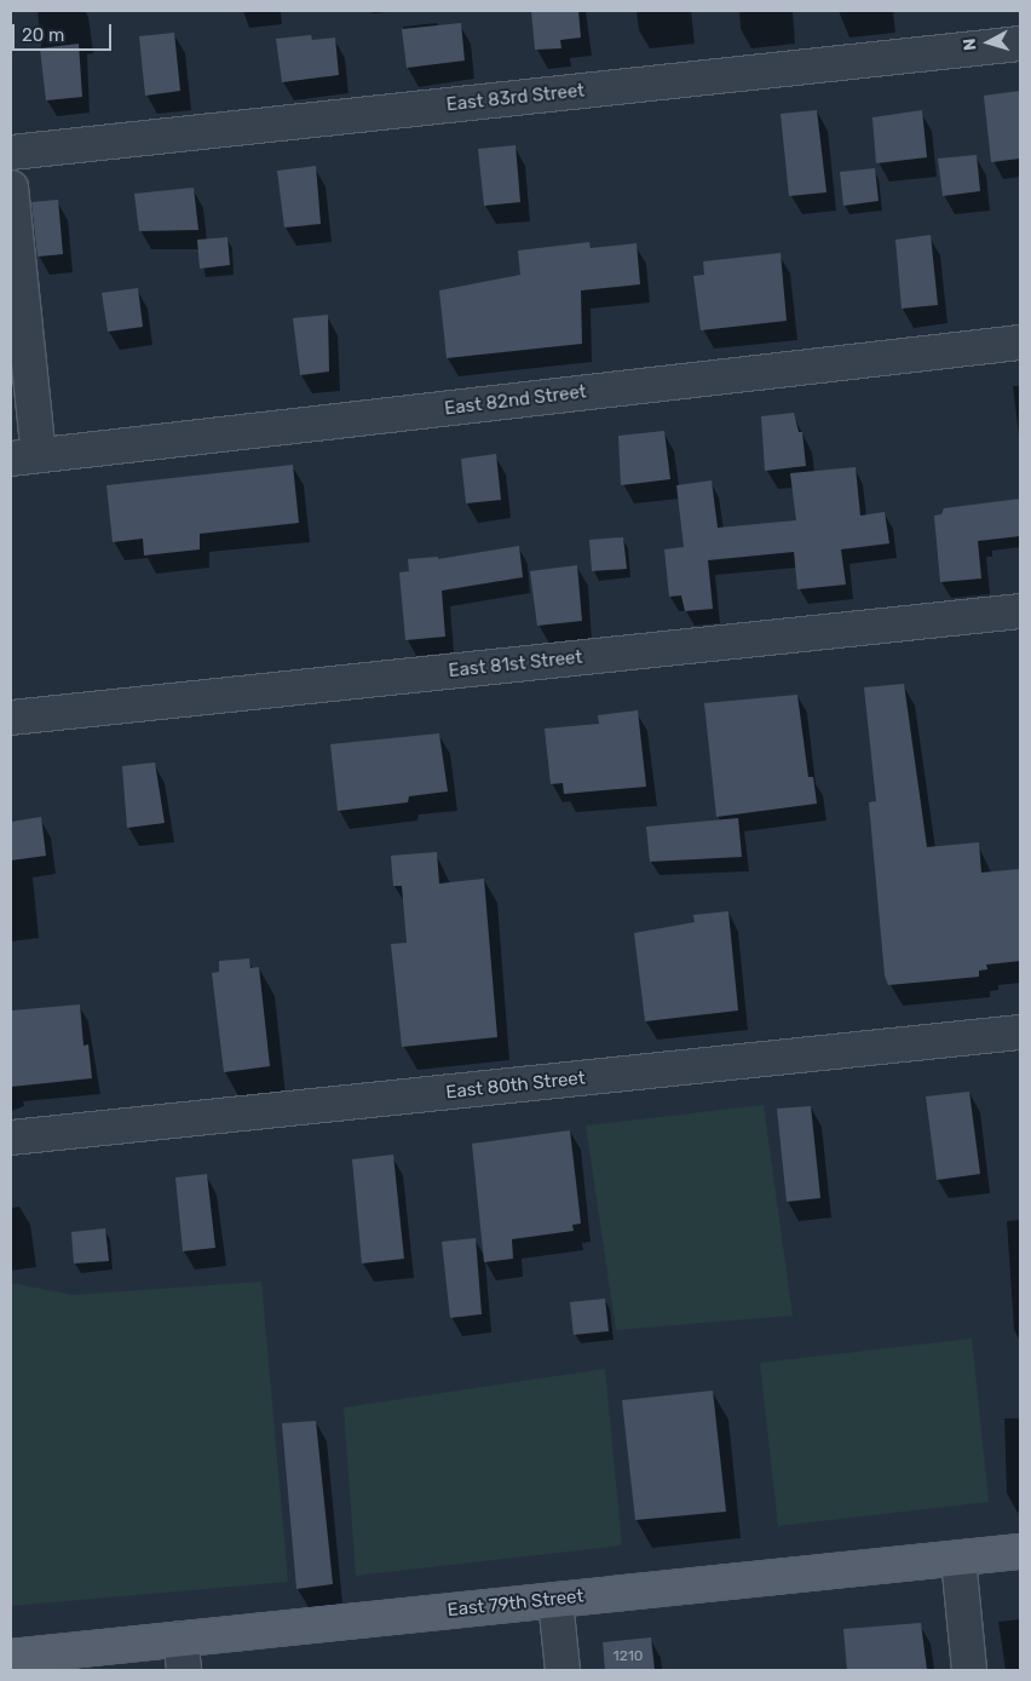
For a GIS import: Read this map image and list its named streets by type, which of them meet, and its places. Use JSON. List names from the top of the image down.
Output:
{
  "streets": {
    "main road": ["East 79th Street"],
    "street": [
      "East 83rd Street",
      "East 82nd Street",
      "East 81st Street",
      "East 80th Street"
    ]
  },
  "house_numbers": ["1210"],
  "scale_bar": "20 m",
  "north": "left"
}
